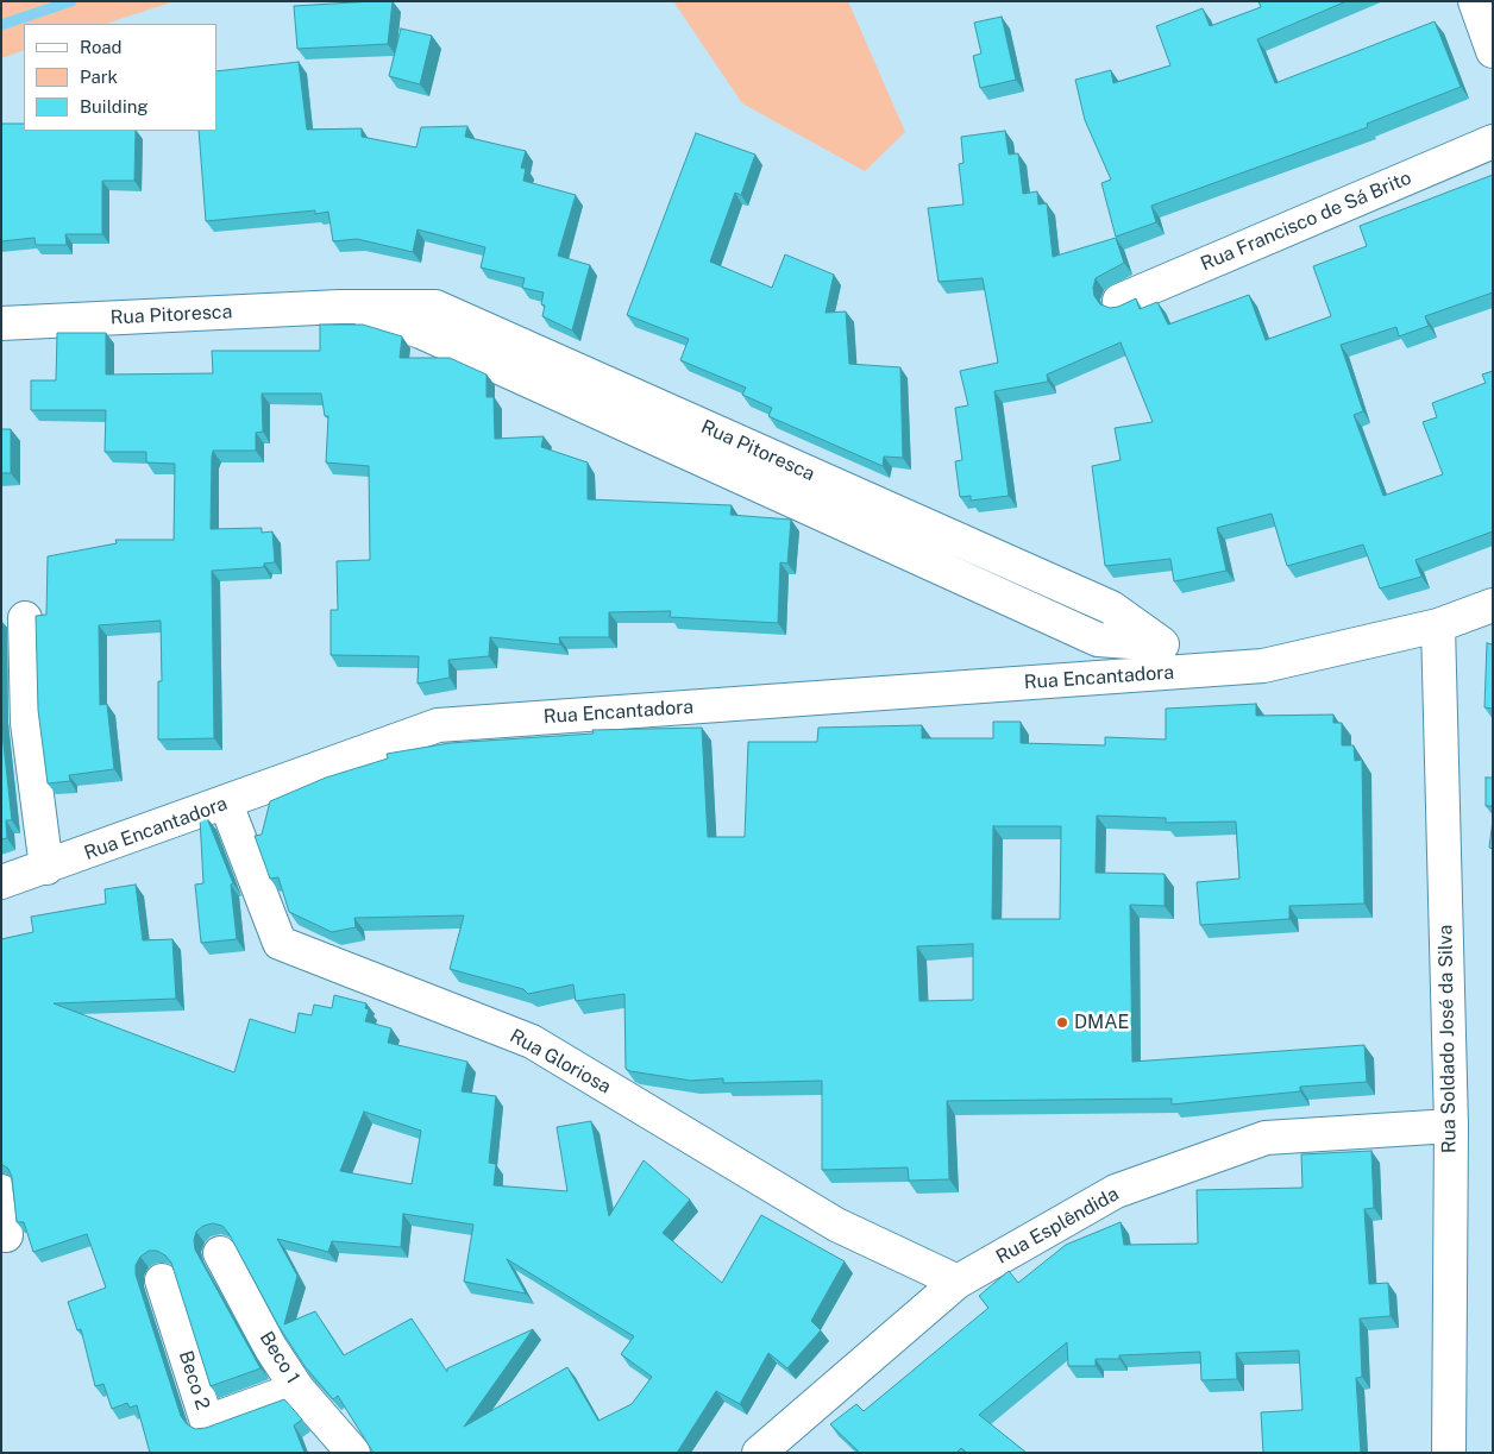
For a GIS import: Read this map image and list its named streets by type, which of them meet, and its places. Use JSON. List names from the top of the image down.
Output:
{
  "streets": {
    "street": [
      "Rua Francisco de Sá Brito",
      "Rua Pitoresca",
      "Rua Encantadora",
      "Rua Soldado José da Silva",
      "Rua Gloriosa",
      "Rua Esplêndida",
      "Beco 1",
      "Beco 2"
    ]
  },
  "crossings": [
    ["Rua Pitoresca", "Rua Encantadora"],
    ["Rua Encantadora", "Rua Soldado José da Silva"],
    ["Rua Encantadora", "Rua Gloriosa"],
    ["Rua Soldado José da Silva", "Rua Esplêndida"],
    ["Rua Gloriosa", "Rua Esplêndida"],
    ["Beco 1", "Beco 2"]
  ],
  "places": ["DMAE"],
  "legend": ["Road", "Park", "Building"]
}
